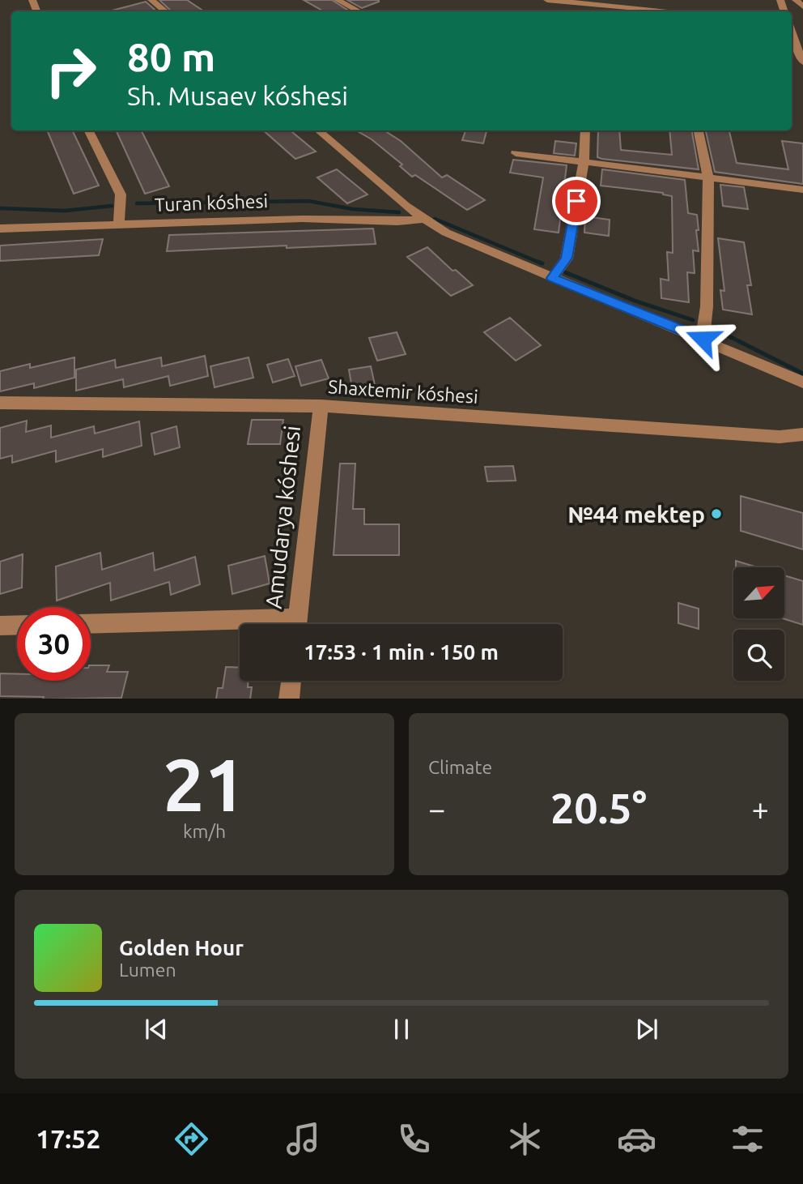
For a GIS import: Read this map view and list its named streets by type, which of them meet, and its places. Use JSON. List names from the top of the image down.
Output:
{
  "streets": {
    "street": ["Turan kóshesi", "Shaxtemir kóshesi", "Amudarya kóshesi"]
  },
  "crossings": [
    ["Shaxtemir kóshesi", "Amudarya kóshesi"]
  ],
  "places": ["№44 mektep"],
  "north": "top right",
  "page": {
    "turn": ["80 m", "Sh. Musaev kóshesi"],
    "limit": "30",
    "trip": "17:53 · 1 min · 150 m",
    "tile": [
      ["21", "km/h"],
      "Climate"
    ],
    "heat": ["−", "20.5°", "+"],
    "song": ["Golden Hour", "Lumen"],
    "tabs": "17:52"
  }
}
